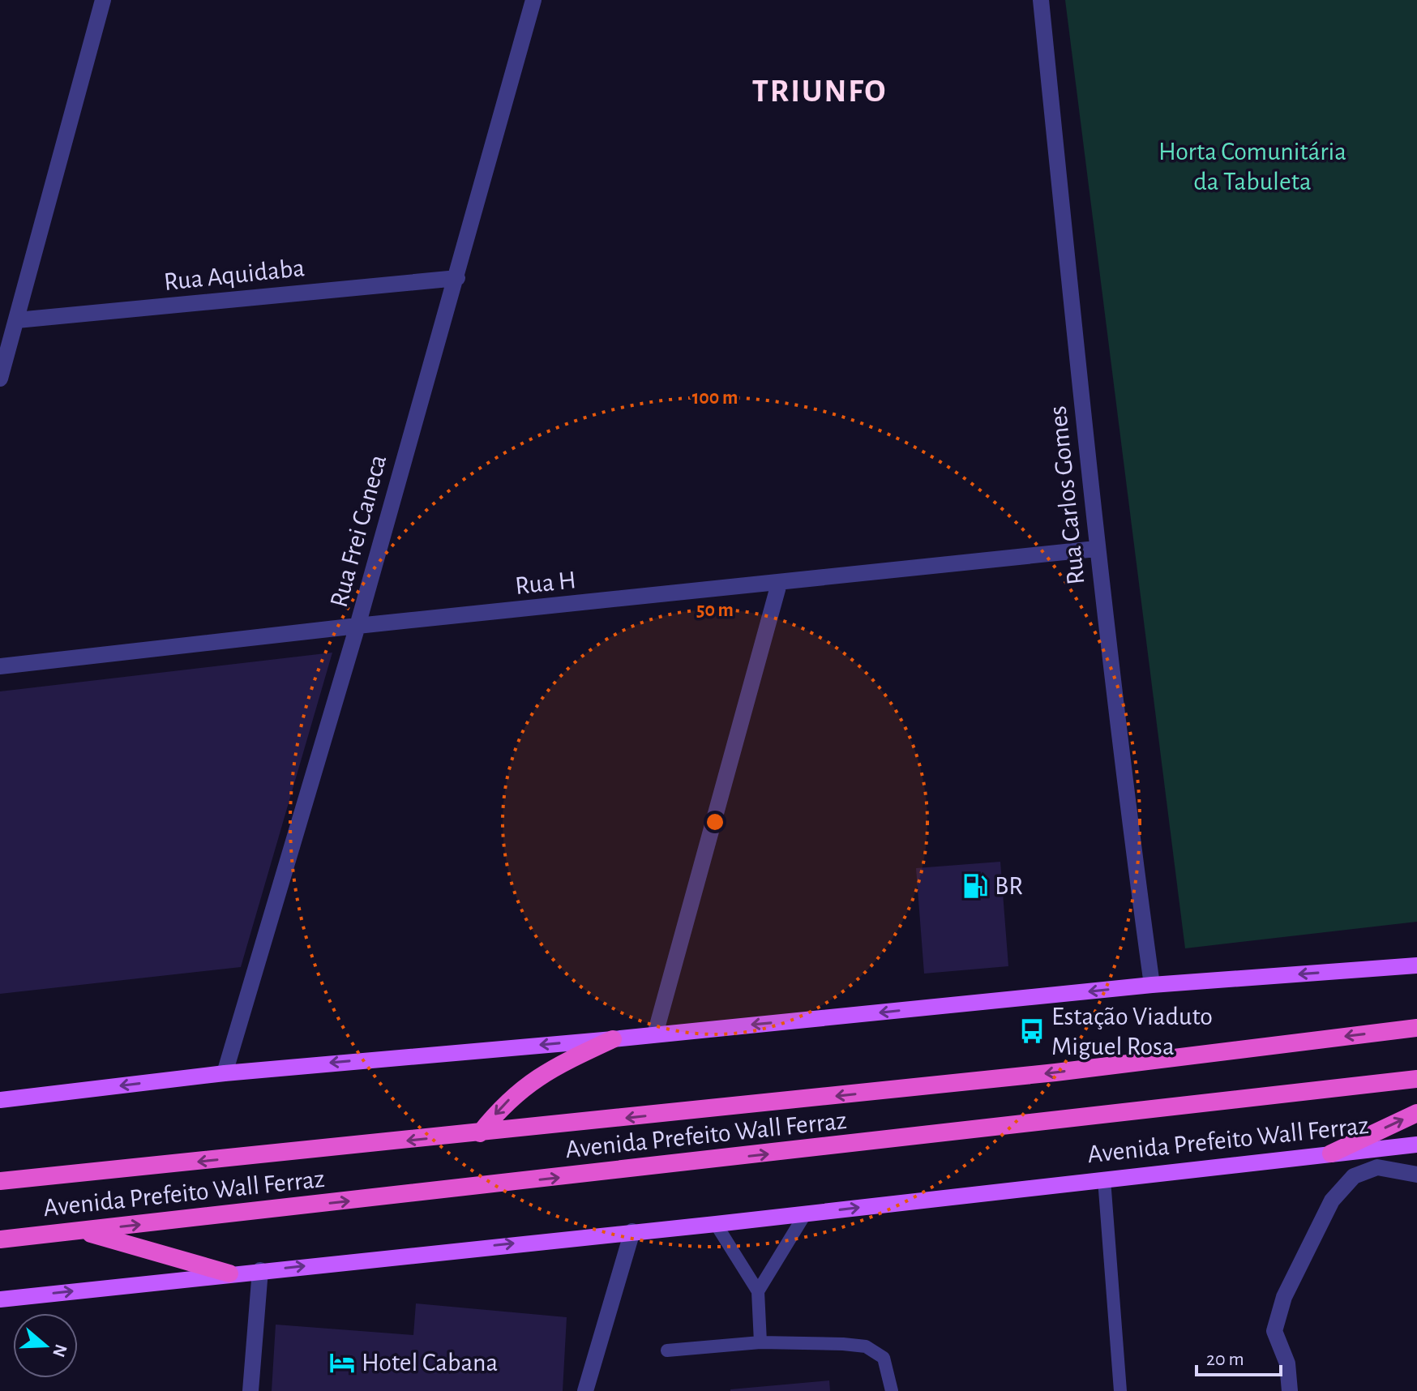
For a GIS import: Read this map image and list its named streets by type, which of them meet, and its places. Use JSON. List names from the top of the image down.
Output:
{
  "streets": {
    "highway": ["Avenida Prefeito Wall Ferraz"],
    "street": [
      "Rua Aquidaba",
      "Rua Carlos Gomes",
      "Rua Frei Caneca",
      "Rua H"
    ]
  },
  "crossings": [
    ["Rua Aquidaba", "Rua Frei Caneca"],
    ["Rua Carlos Gomes", "Rua H"],
    ["Rua Frei Caneca", "Rua H"]
  ],
  "districts": ["TRIUNFO"],
  "parks": ["Horta Comunitária da Tabuleta"],
  "places": {
    "fuel station": ["BR"],
    "bus stop": ["Estação Viaduto Miguel Rosa"],
    "hotel": ["Hotel Cabana"]
  },
  "scale_bar": "20 m",
  "north": "right",
  "rings": ["100 m", "50 m"]
}
